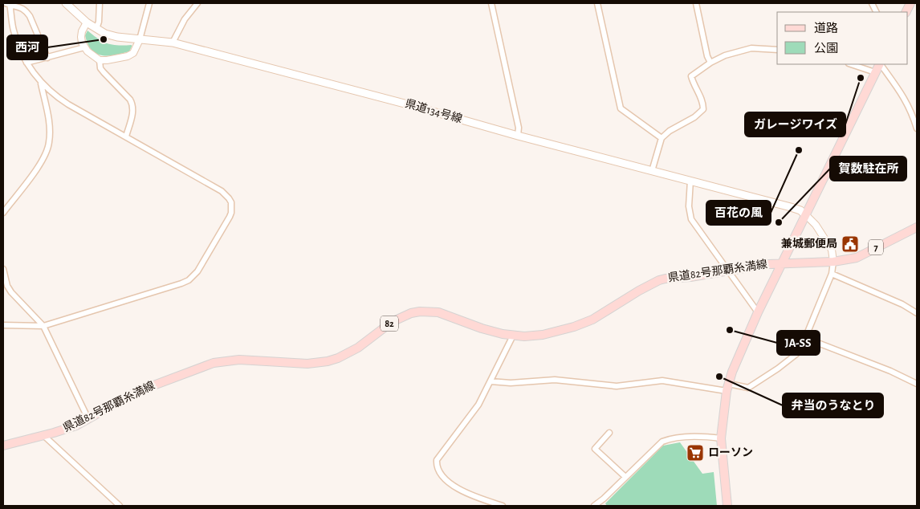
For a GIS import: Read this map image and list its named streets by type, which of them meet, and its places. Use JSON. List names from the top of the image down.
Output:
{
  "streets": {
    "main road": [
      "県道134号線",
      "7",
      "県道82号那覇糸満線",
      "82"
    ]
  },
  "crossings": [
    ["7", "県道82号那覇糸満線"]
  ],
  "places": {
    "other": [
      "西河",
      "ガレージワイズ",
      "百花の風",
      "賀数駐在所",
      "JA-SS",
      "弁当のうなとり"
    ],
    "public building": ["兼城郵便局"],
    "supermarket": ["ローソン"]
  },
  "legend": ["道路", "公園"]
}
